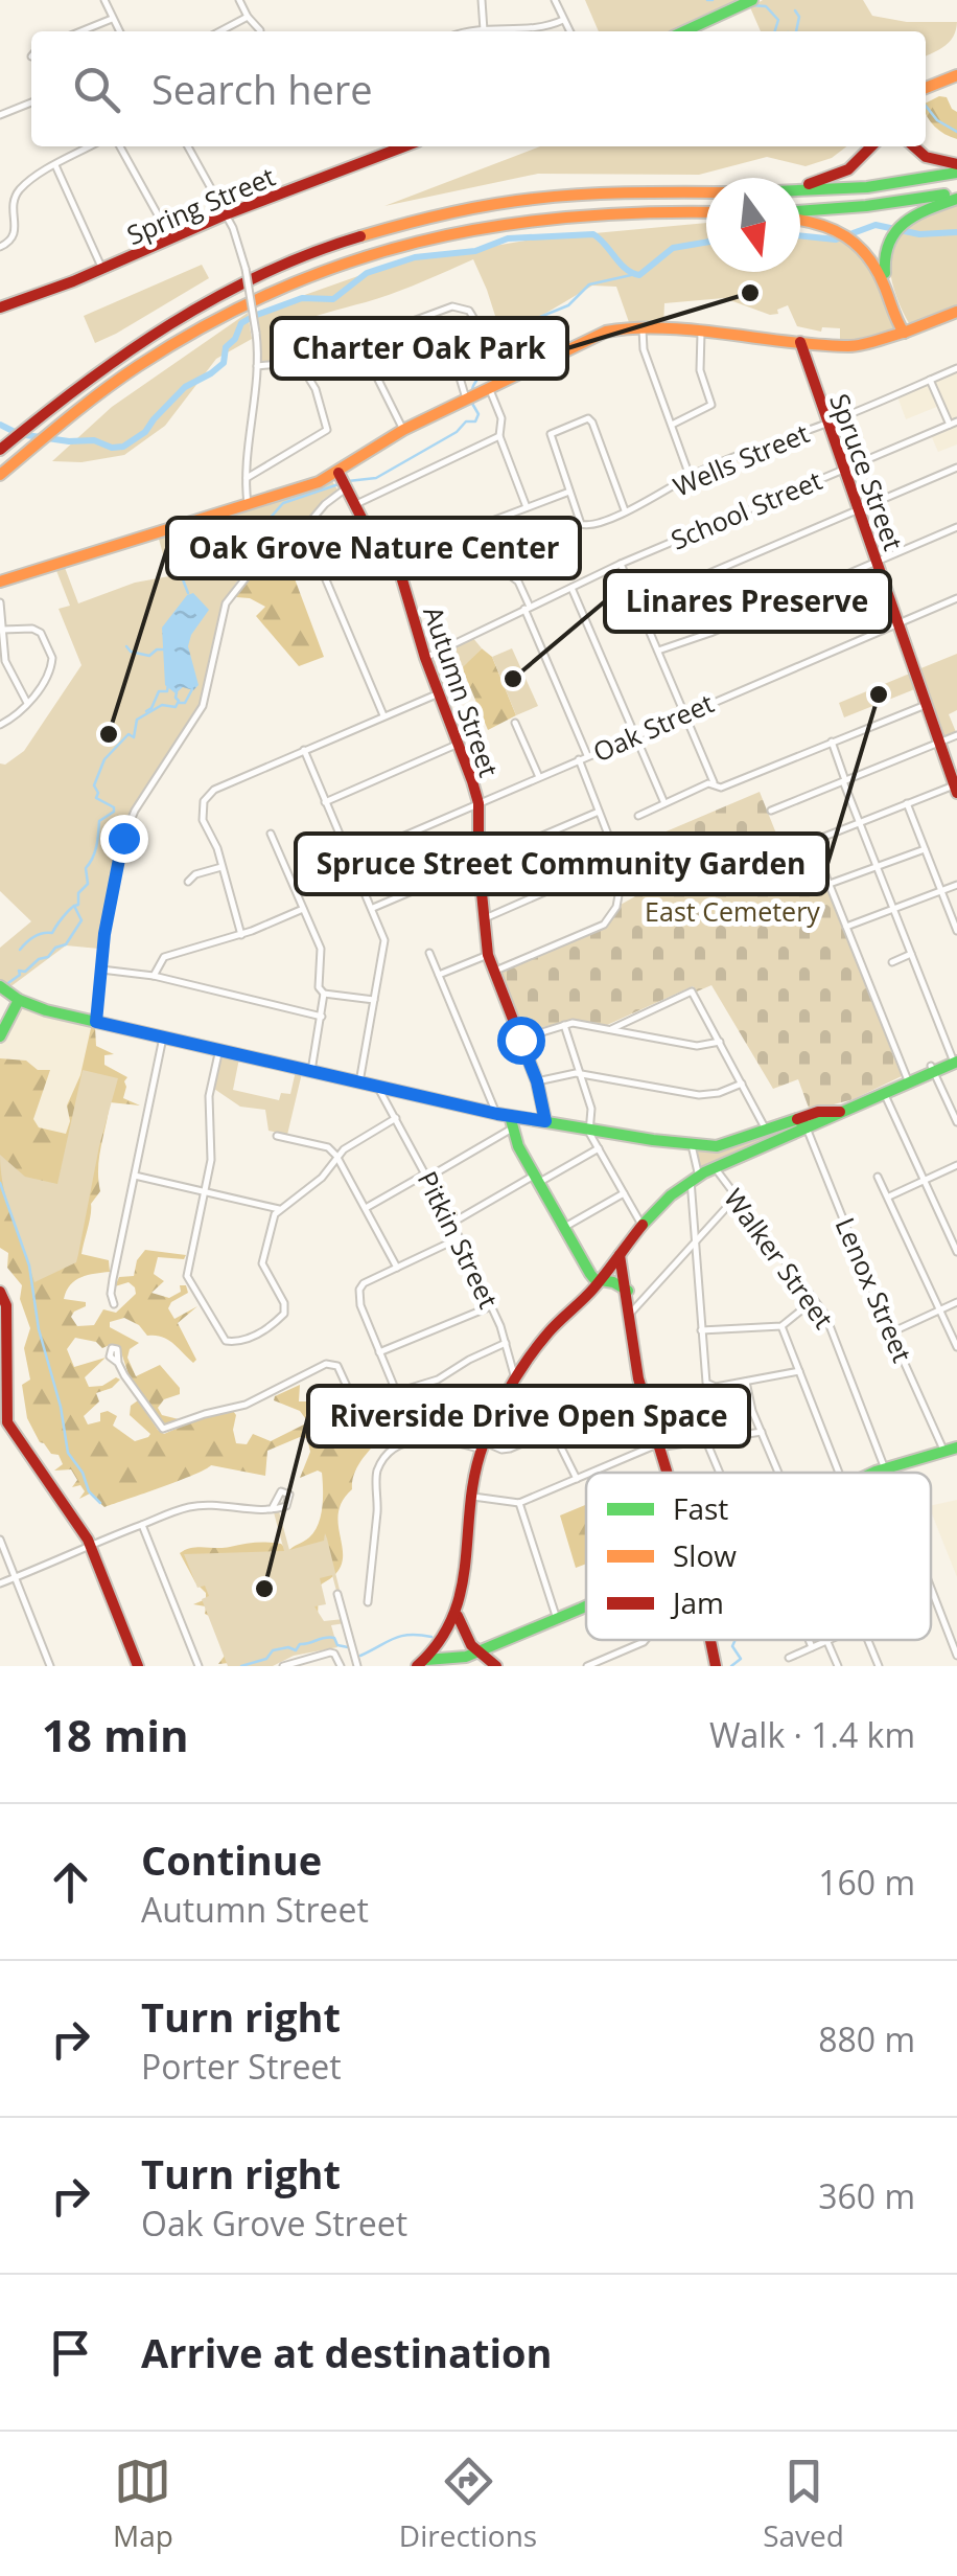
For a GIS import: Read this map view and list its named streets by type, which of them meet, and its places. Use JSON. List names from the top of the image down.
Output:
{
  "streets": {
    "main road": ["Spring Street", "Spruce Street", "Autumn Street"],
    "street": [
      "Wells Street",
      "School Street",
      "Oak Street",
      "Pitkin Street",
      "Walker Street",
      "Lenox Street"
    ]
  },
  "crossings": [
    ["Wells Street", "Spruce Street"],
    ["Spruce Street", "School Street"],
    ["Spruce Street", "Oak Street"],
    ["School Street", "Autumn Street"],
    ["Autumn Street", "Oak Street"]
  ],
  "parks": ["East Cemetery"],
  "places": [
    "Charter Oak Park",
    "Linares Preserve",
    "Spruce Street Community Garden",
    "Oak Grove Nature Center",
    "Riverside Drive Open Space"
  ],
  "legend": ["Fast", "Slow", "Jam"],
  "north": "bottom",
  "page": {
    "search": "Search here",
    "heading": ["18 min", "Walk · 1.4 km"],
    "list": [
      ["Continue", "Autumn Street", "160 m"],
      ["Turn right", "Porter Street", "880 m"],
      ["Turn right", "Oak Grove Street", "360 m"],
      "Arrive at destination"
    ],
    "nav": ["Map", "Directions", "Saved"]
  }
}
